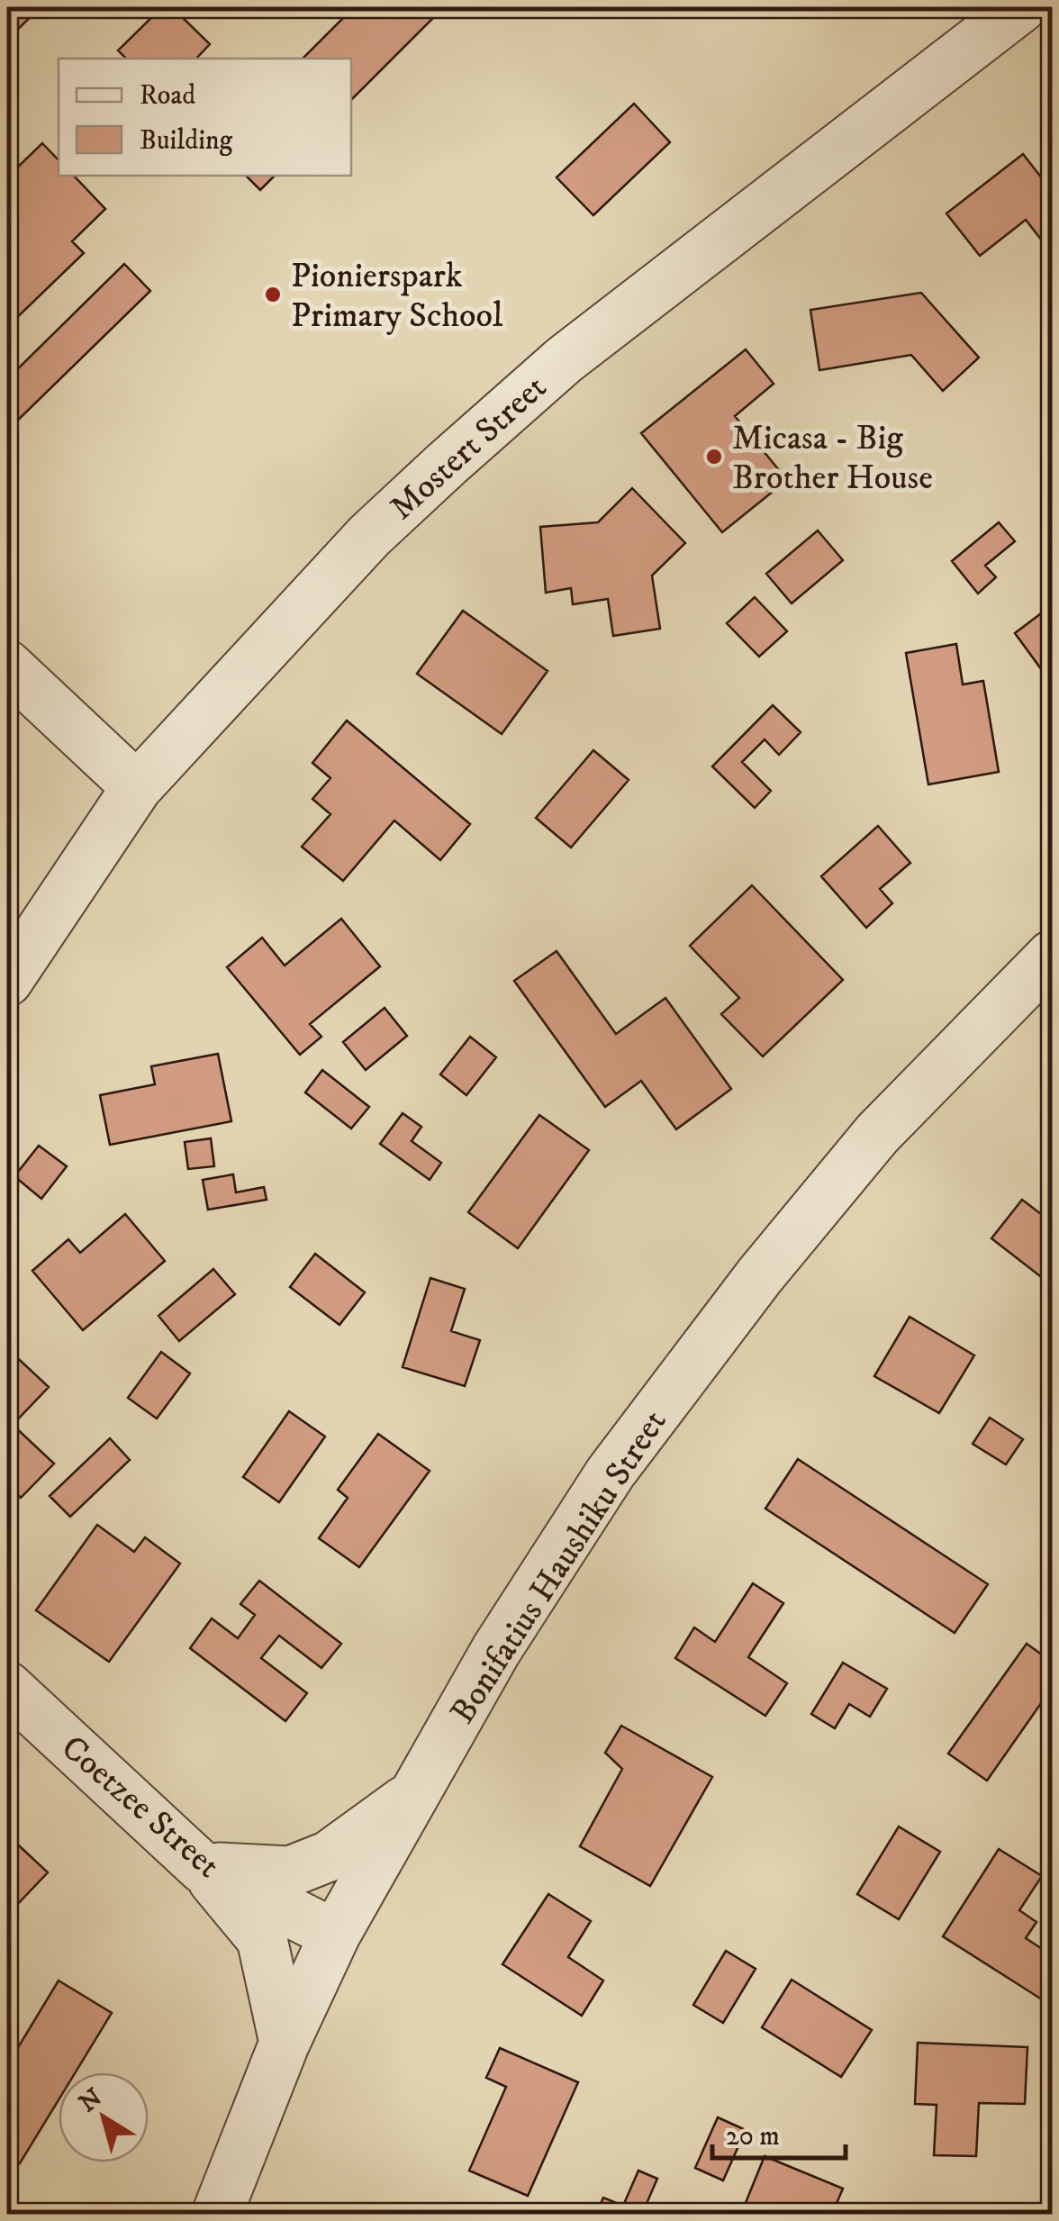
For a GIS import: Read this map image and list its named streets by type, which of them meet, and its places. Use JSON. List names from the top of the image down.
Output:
{
  "streets": {
    "street": ["Mostert Street", "Bonifatius Haushiku Street", "Coetzee Street"]
  },
  "crossings": [
    ["Bonifatius Haushiku Street", "Coetzee Street"]
  ],
  "places": ["Pionierspark Primary School", "Micasa - Big Brother House"],
  "legend": ["Road", "Building"],
  "scale_bar": "20 m",
  "north": "top left"
}
